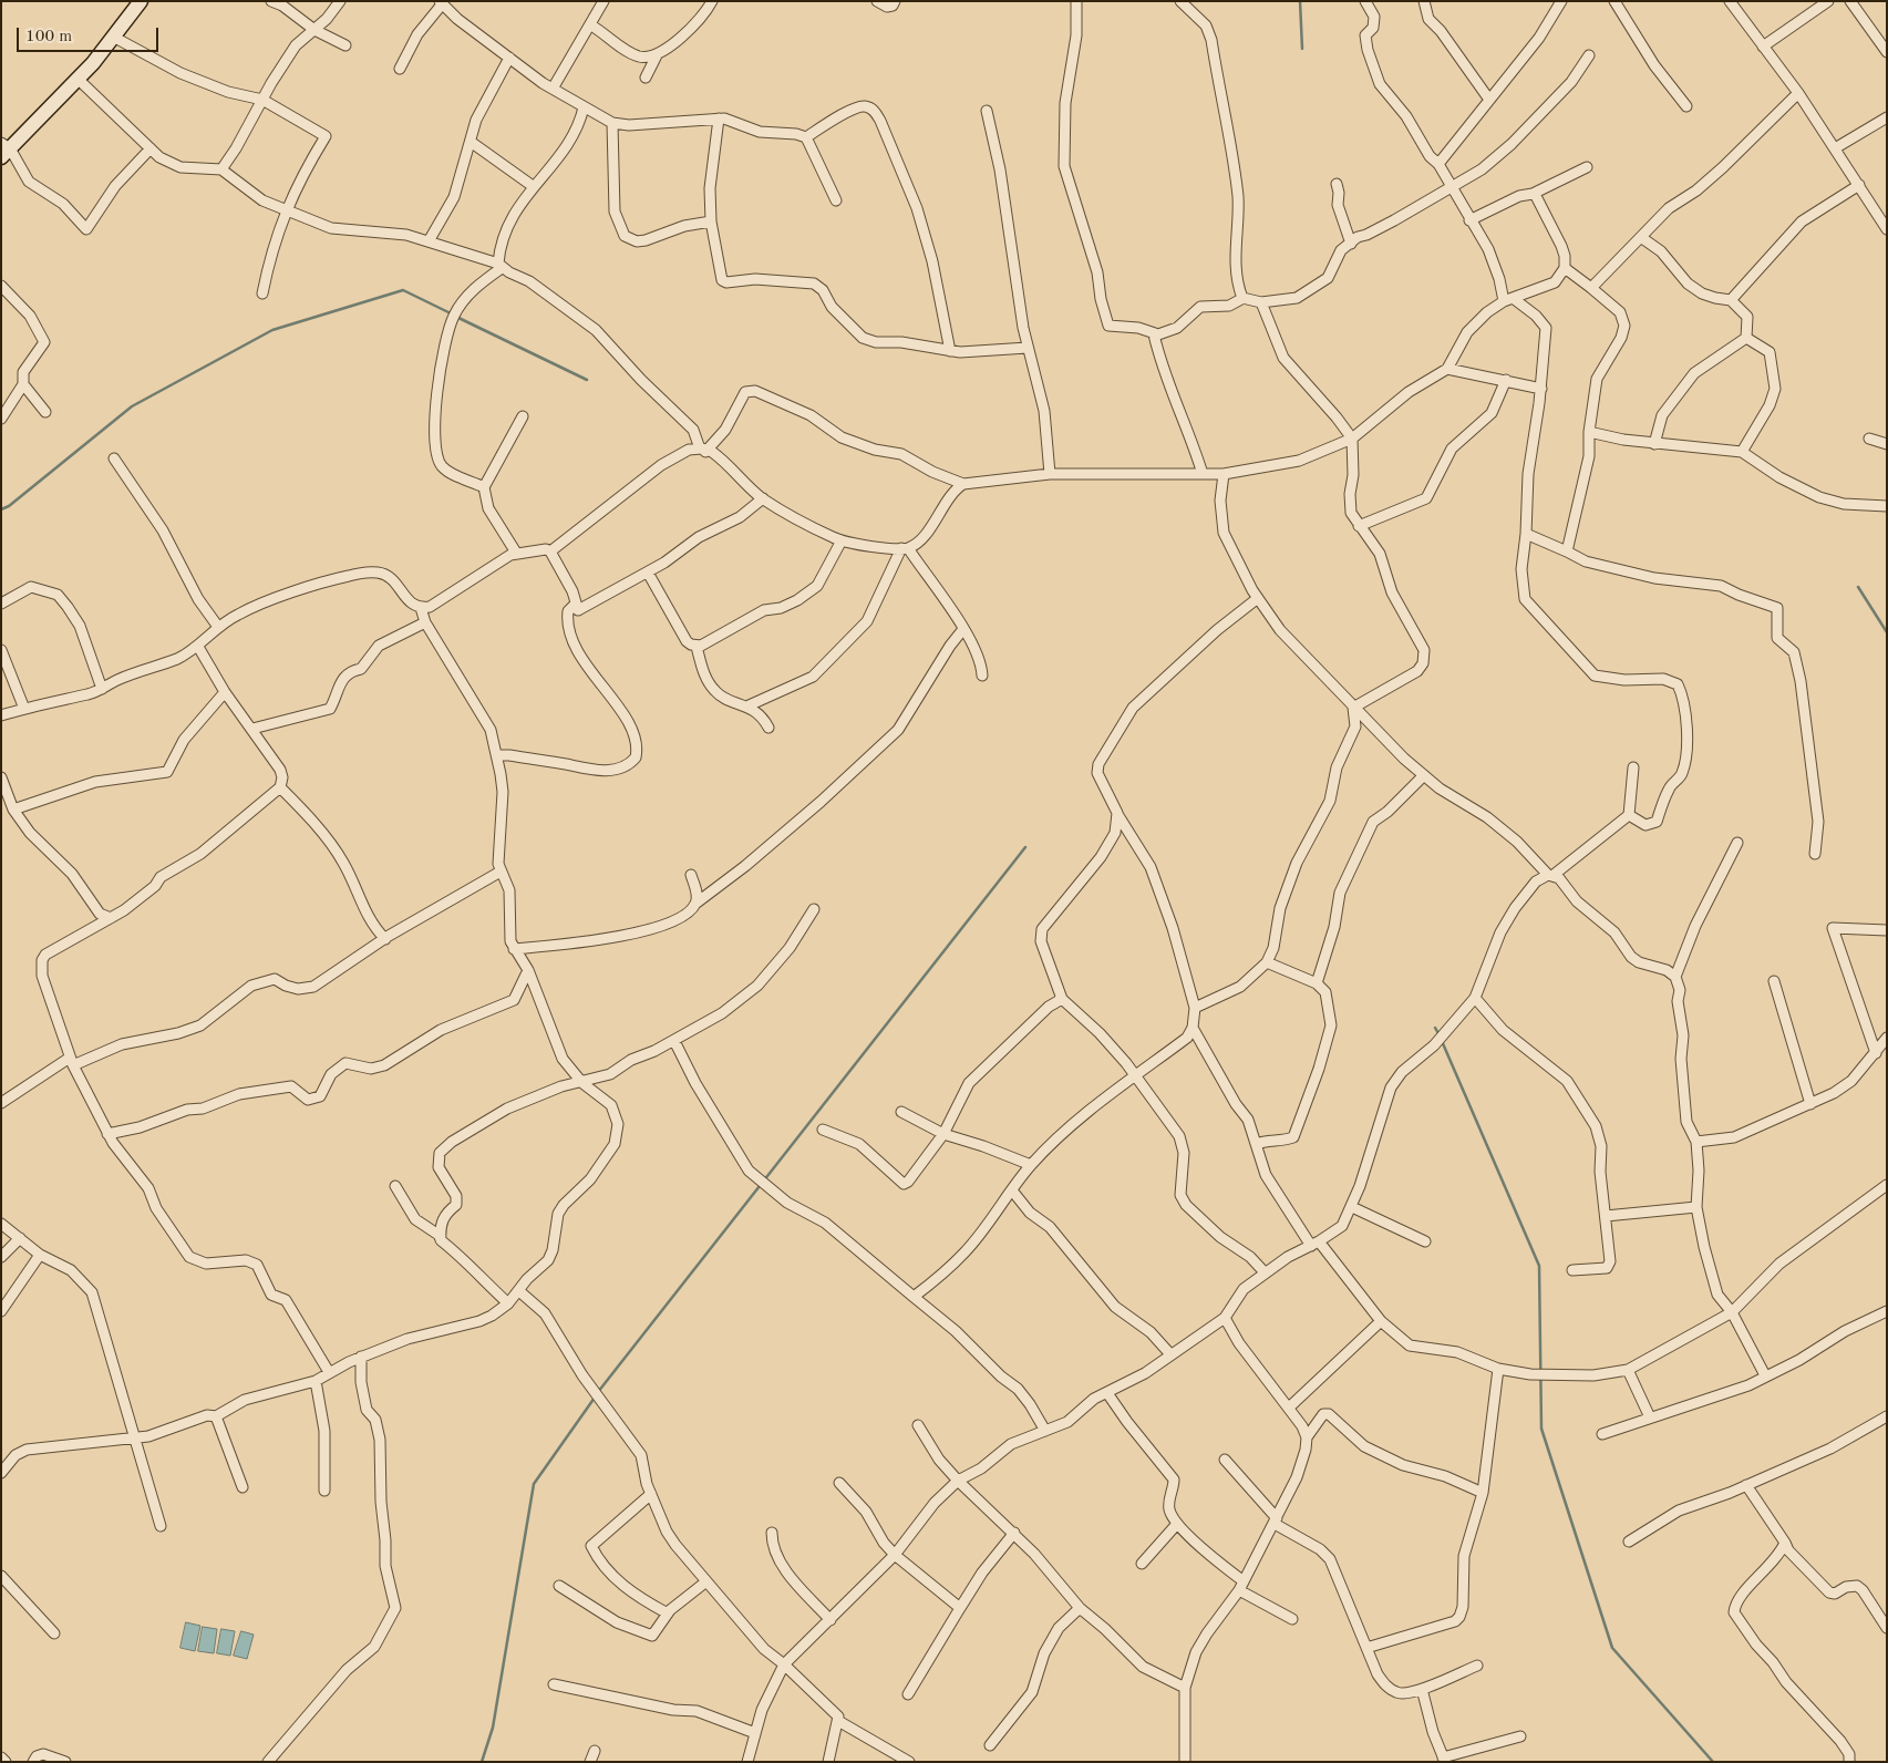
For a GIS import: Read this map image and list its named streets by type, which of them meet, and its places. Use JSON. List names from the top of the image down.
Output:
{
  "scale_bar": "100 m"
}
